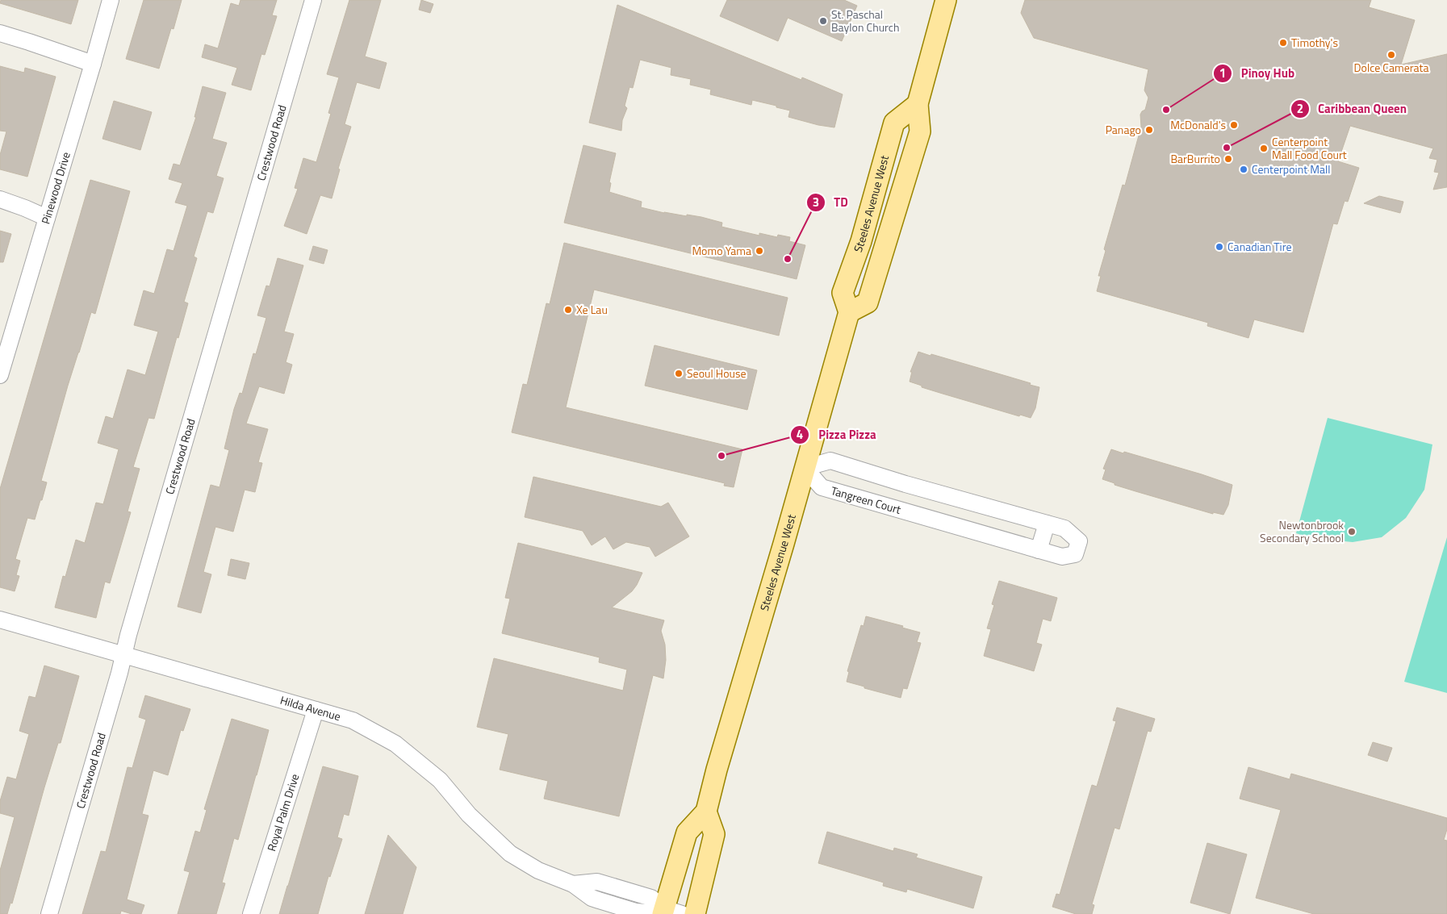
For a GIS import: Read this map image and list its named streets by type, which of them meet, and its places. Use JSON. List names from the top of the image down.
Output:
{
  "streets": {
    "main road": ["Steeles Avenue West"],
    "street": [
      "Crestwood Road",
      "Pinewood Drive",
      "Tangreen Court",
      "Hilda Avenue",
      "Royal Palm Drive"
    ]
  },
  "crossings": [
    ["Crestwood Road", "Hilda Avenue"],
    ["Steeles Avenue West", "Tangreen Court"],
    ["Steeles Avenue West", "Hilda Avenue"],
    ["Hilda Avenue", "Royal Palm Drive"]
  ],
  "places": [
    "St. Paschal Baylon Church",
    "Timothy's",
    "Dolce Camerata",
    "Pinoy Hub",
    "McDonald's",
    "Panago",
    "Caribbean Queen",
    "Centerpoint Mall Food Court",
    "BarBurrito",
    "Centerpoint Mall",
    "Canadian Tire",
    "Momo Yama",
    "TD",
    "Xe Lau",
    "Seoul House",
    "Pizza Pizza",
    "Newtonbrook Secondary School"
  ]
}
